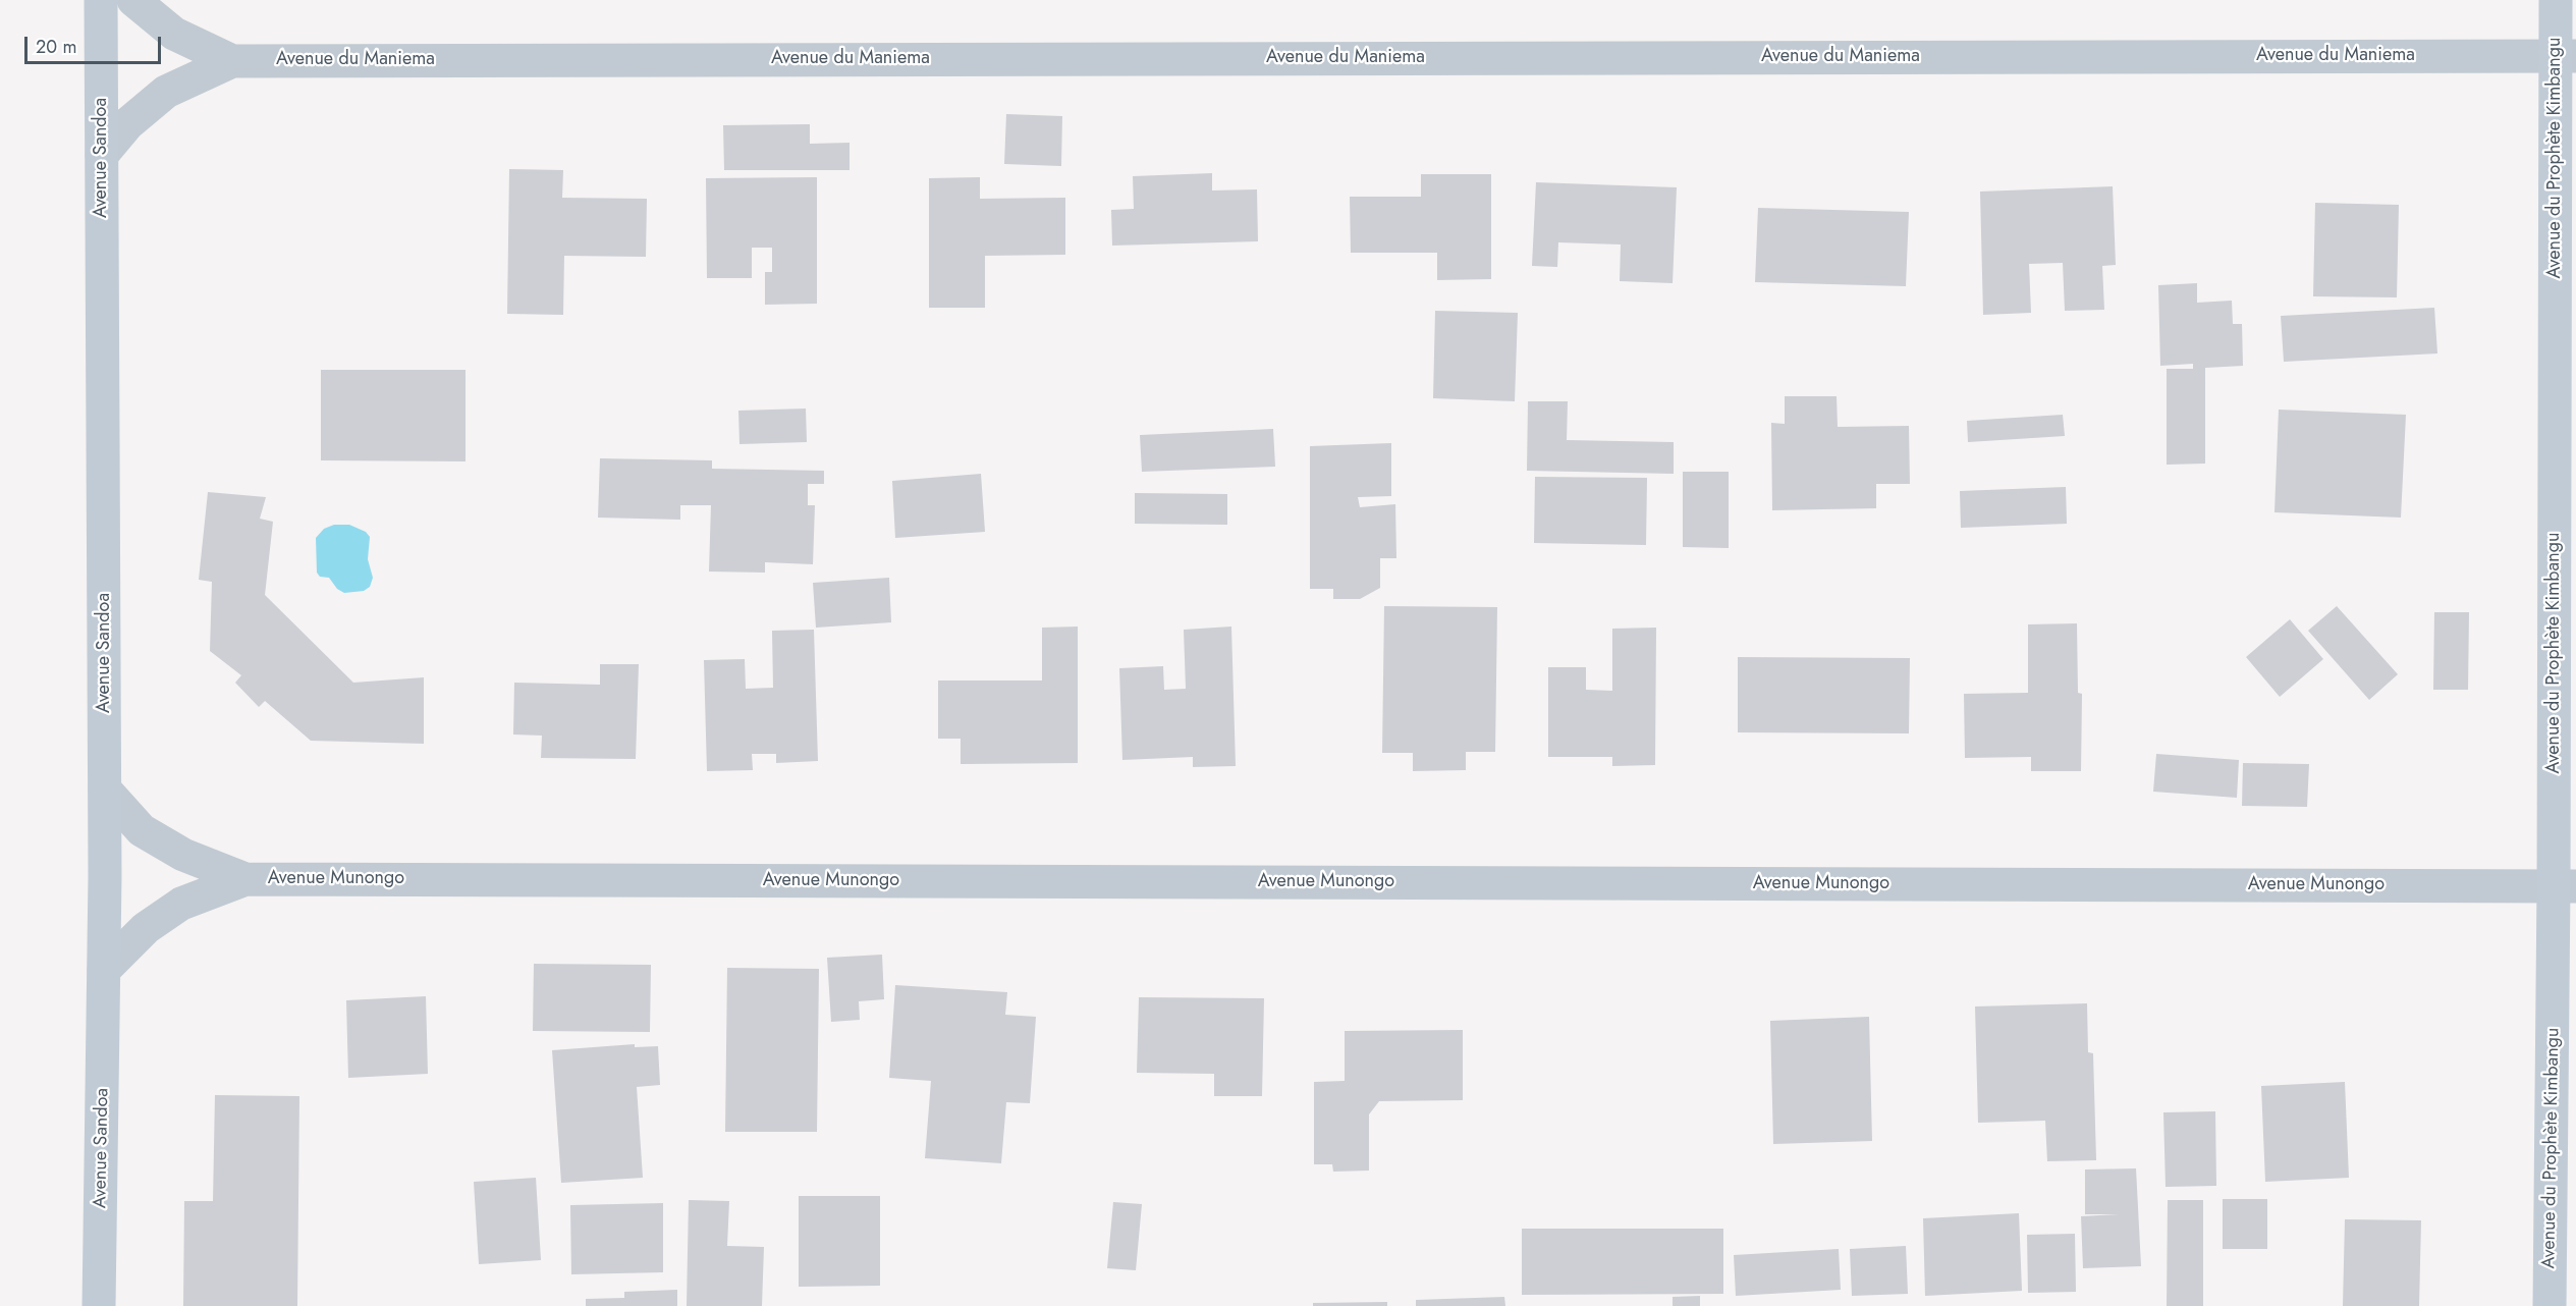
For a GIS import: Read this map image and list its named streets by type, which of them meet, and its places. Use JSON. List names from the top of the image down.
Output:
{
  "streets": {
    "street": [
      "Avenue du Maniema",
      "Avenue Sandoa",
      "Avenue du Prophète Kimbangu",
      "Avenue Munongo"
    ]
  },
  "crossings": [
    ["Avenue du Maniema", "Avenue du Prophète Kimbangu"],
    ["Avenue Sandoa", "Avenue Munongo"],
    ["Avenue du Prophète Kimbangu", "Avenue Munongo"]
  ],
  "scale_bar": "20 m"
}
